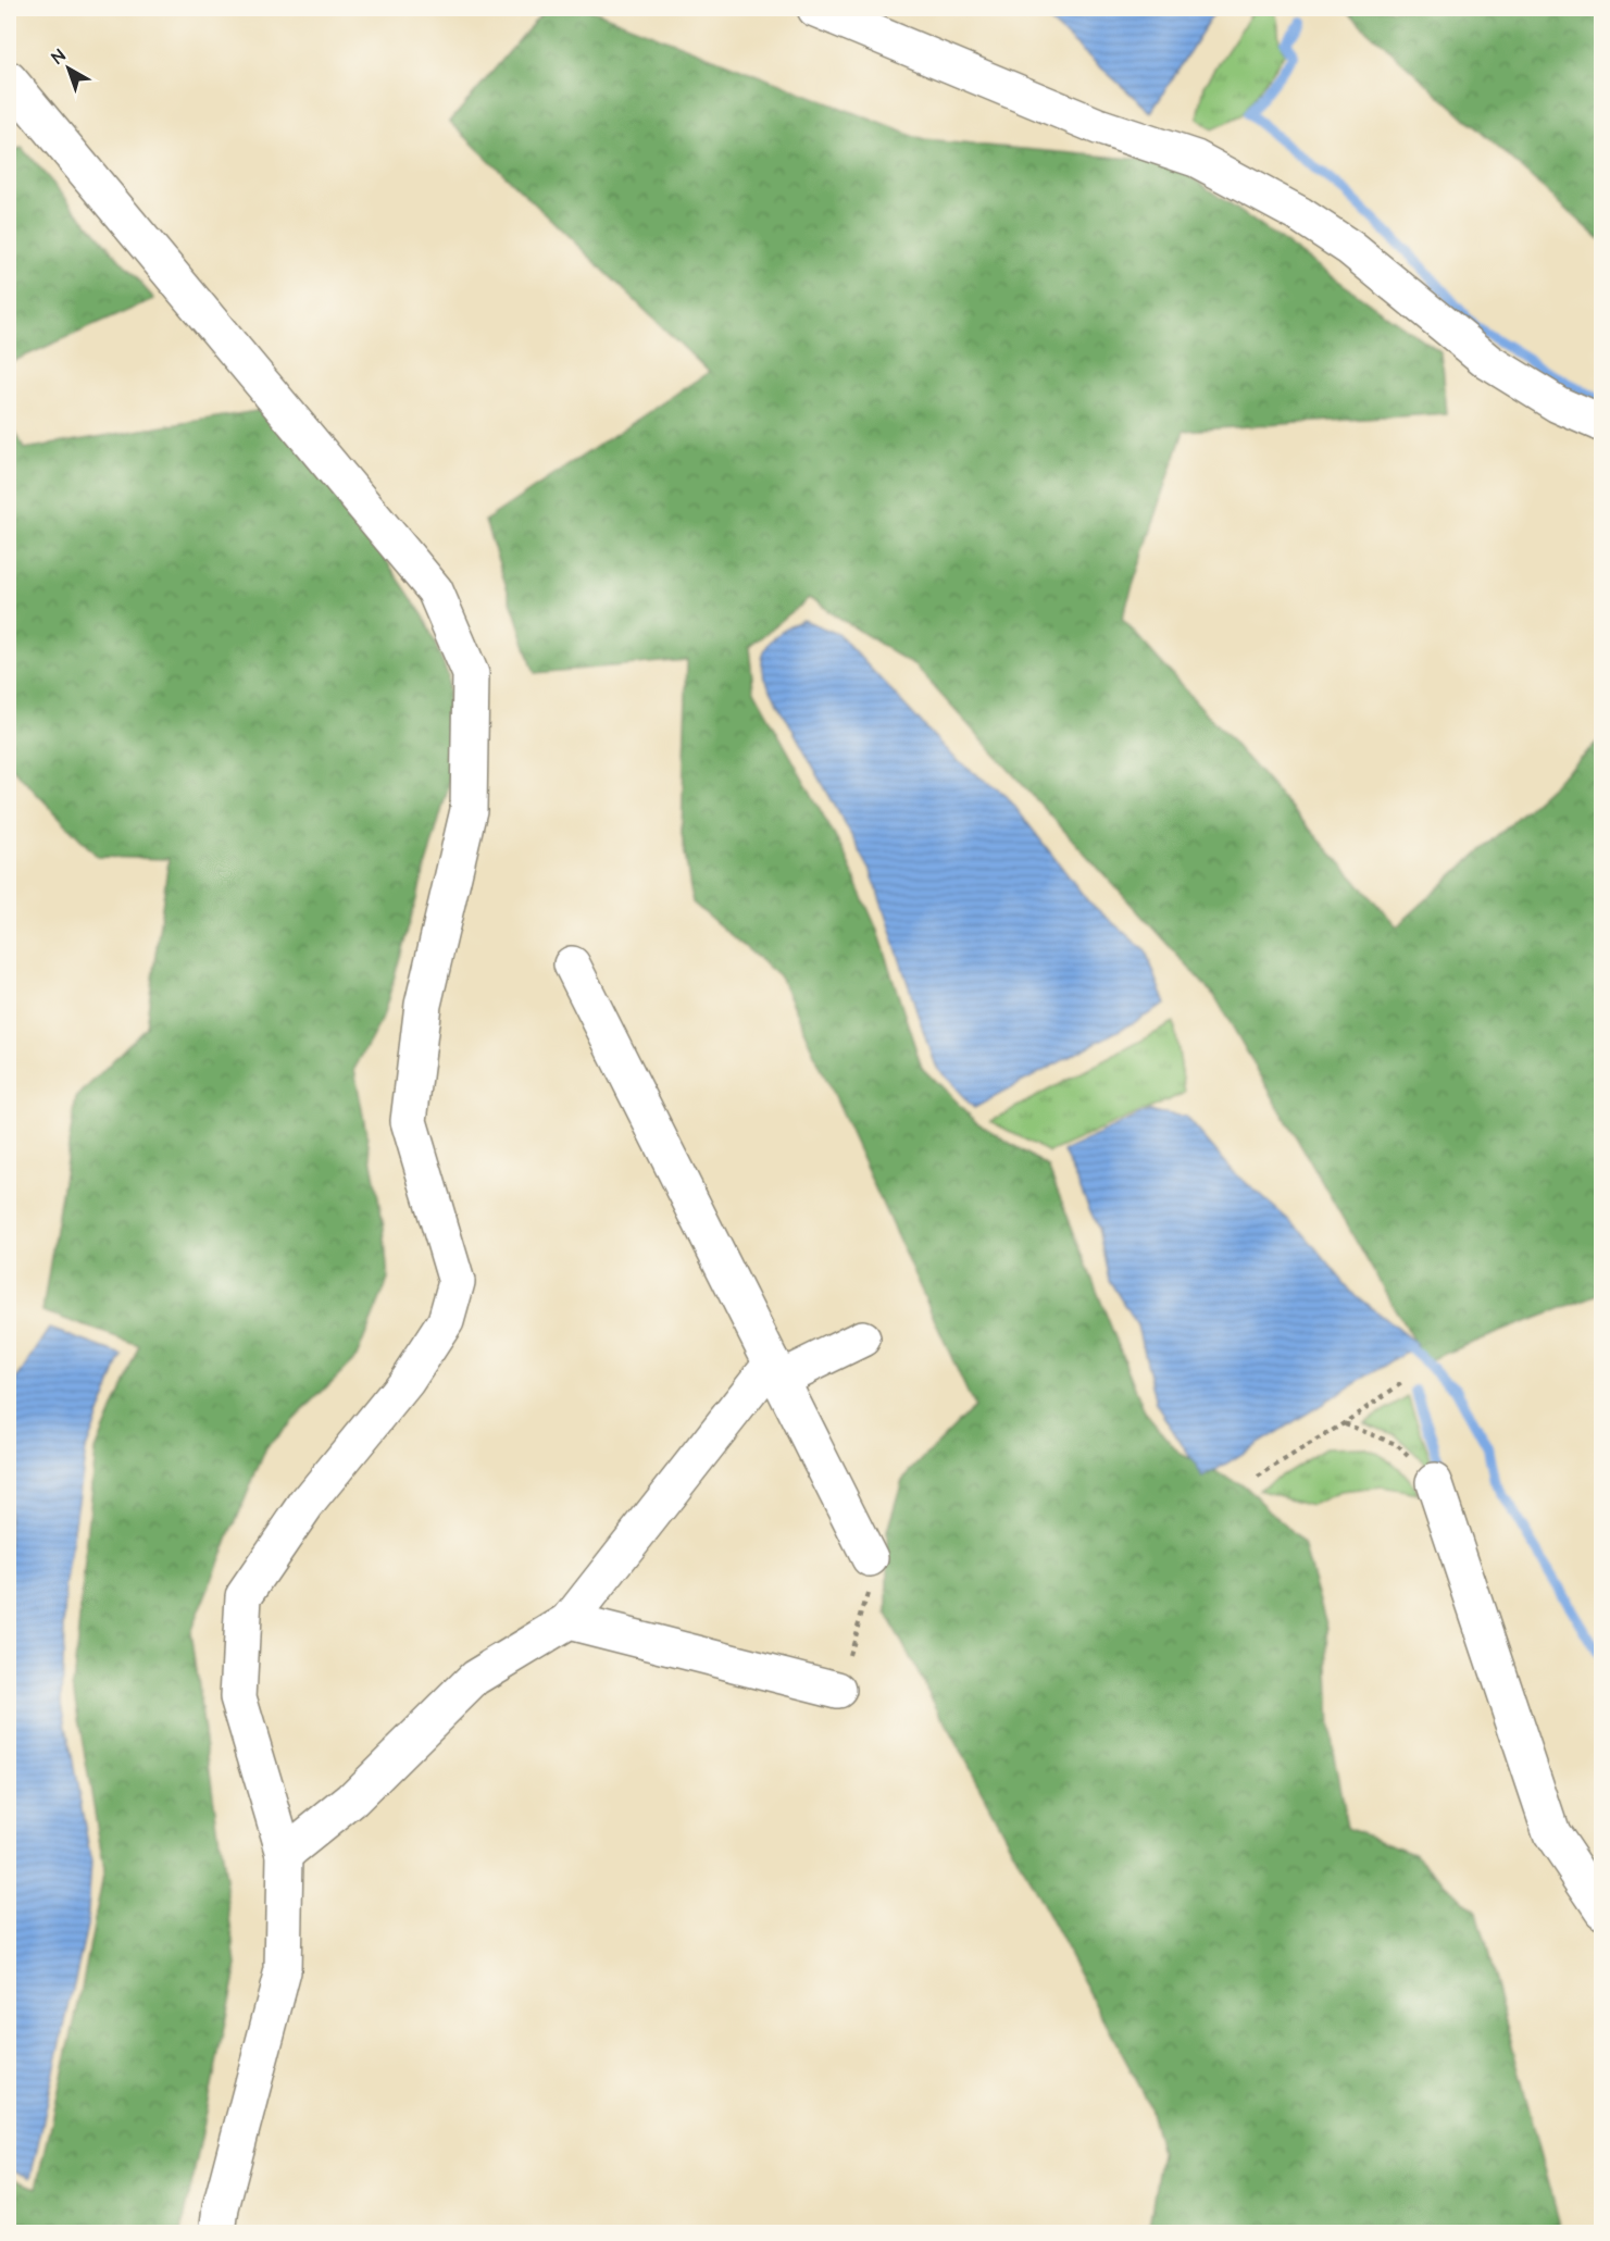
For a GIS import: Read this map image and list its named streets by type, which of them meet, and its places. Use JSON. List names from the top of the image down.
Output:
{
  "north": "top left"
}
